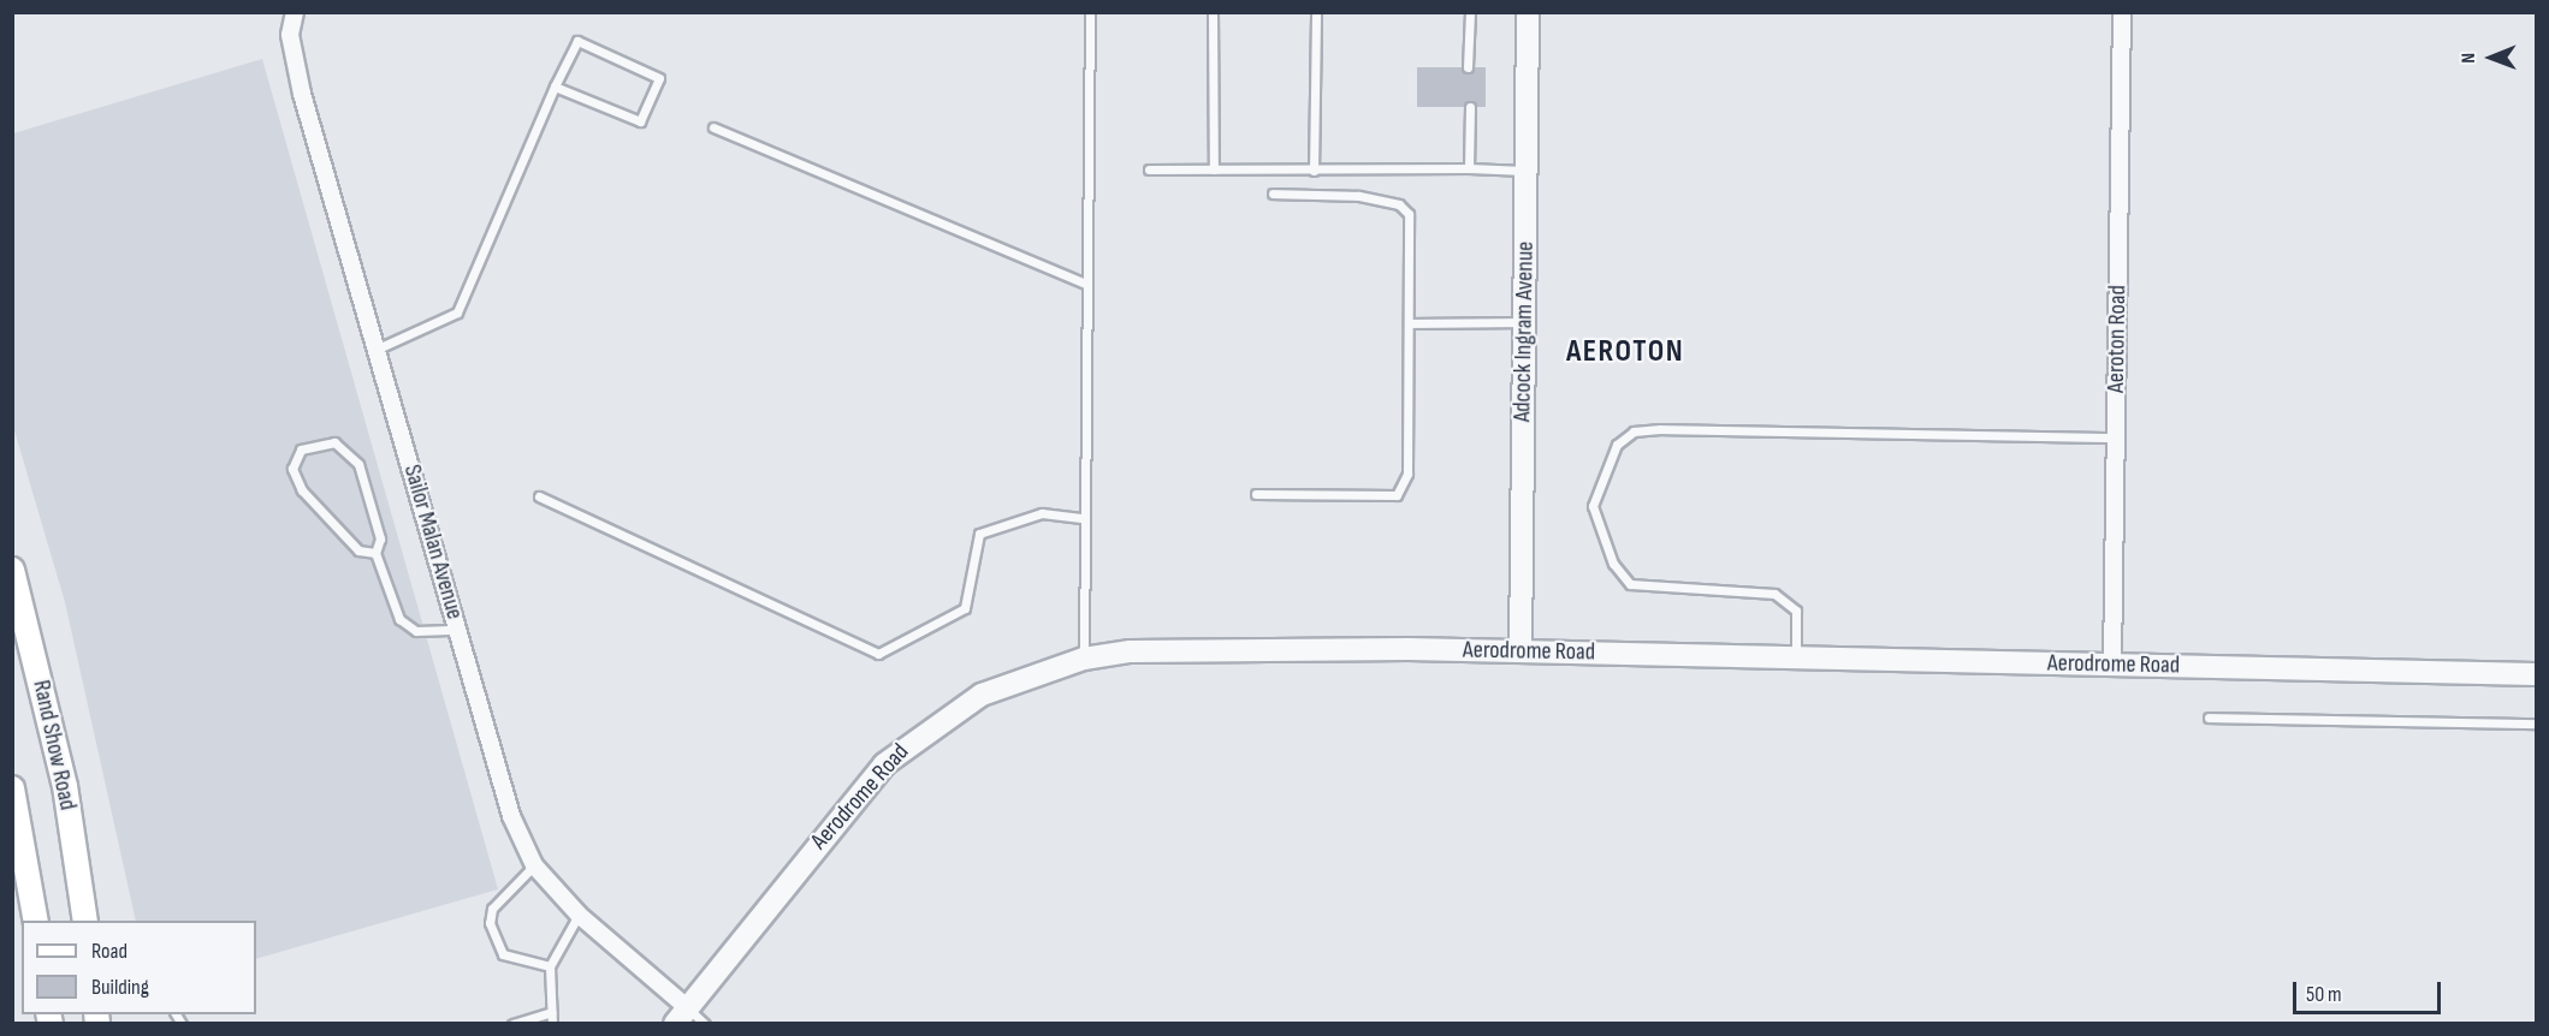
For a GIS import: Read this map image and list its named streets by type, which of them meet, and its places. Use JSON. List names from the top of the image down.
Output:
{
  "streets": {
    "main road": ["Rand Show Road"],
    "street": [
      "Adcock Ingram Avenue",
      "Aeroton Road",
      "Sailor Malan Avenue",
      "Aerodrome Road"
    ]
  },
  "crossings": [
    ["Adcock Ingram Avenue", "Aerodrome Road"],
    ["Aeroton Road", "Aerodrome Road"],
    ["Sailor Malan Avenue", "Aerodrome Road"]
  ],
  "districts": ["AEROTON"],
  "legend": ["Road", "Building"],
  "scale_bar": "50 m",
  "north": "left"
}
